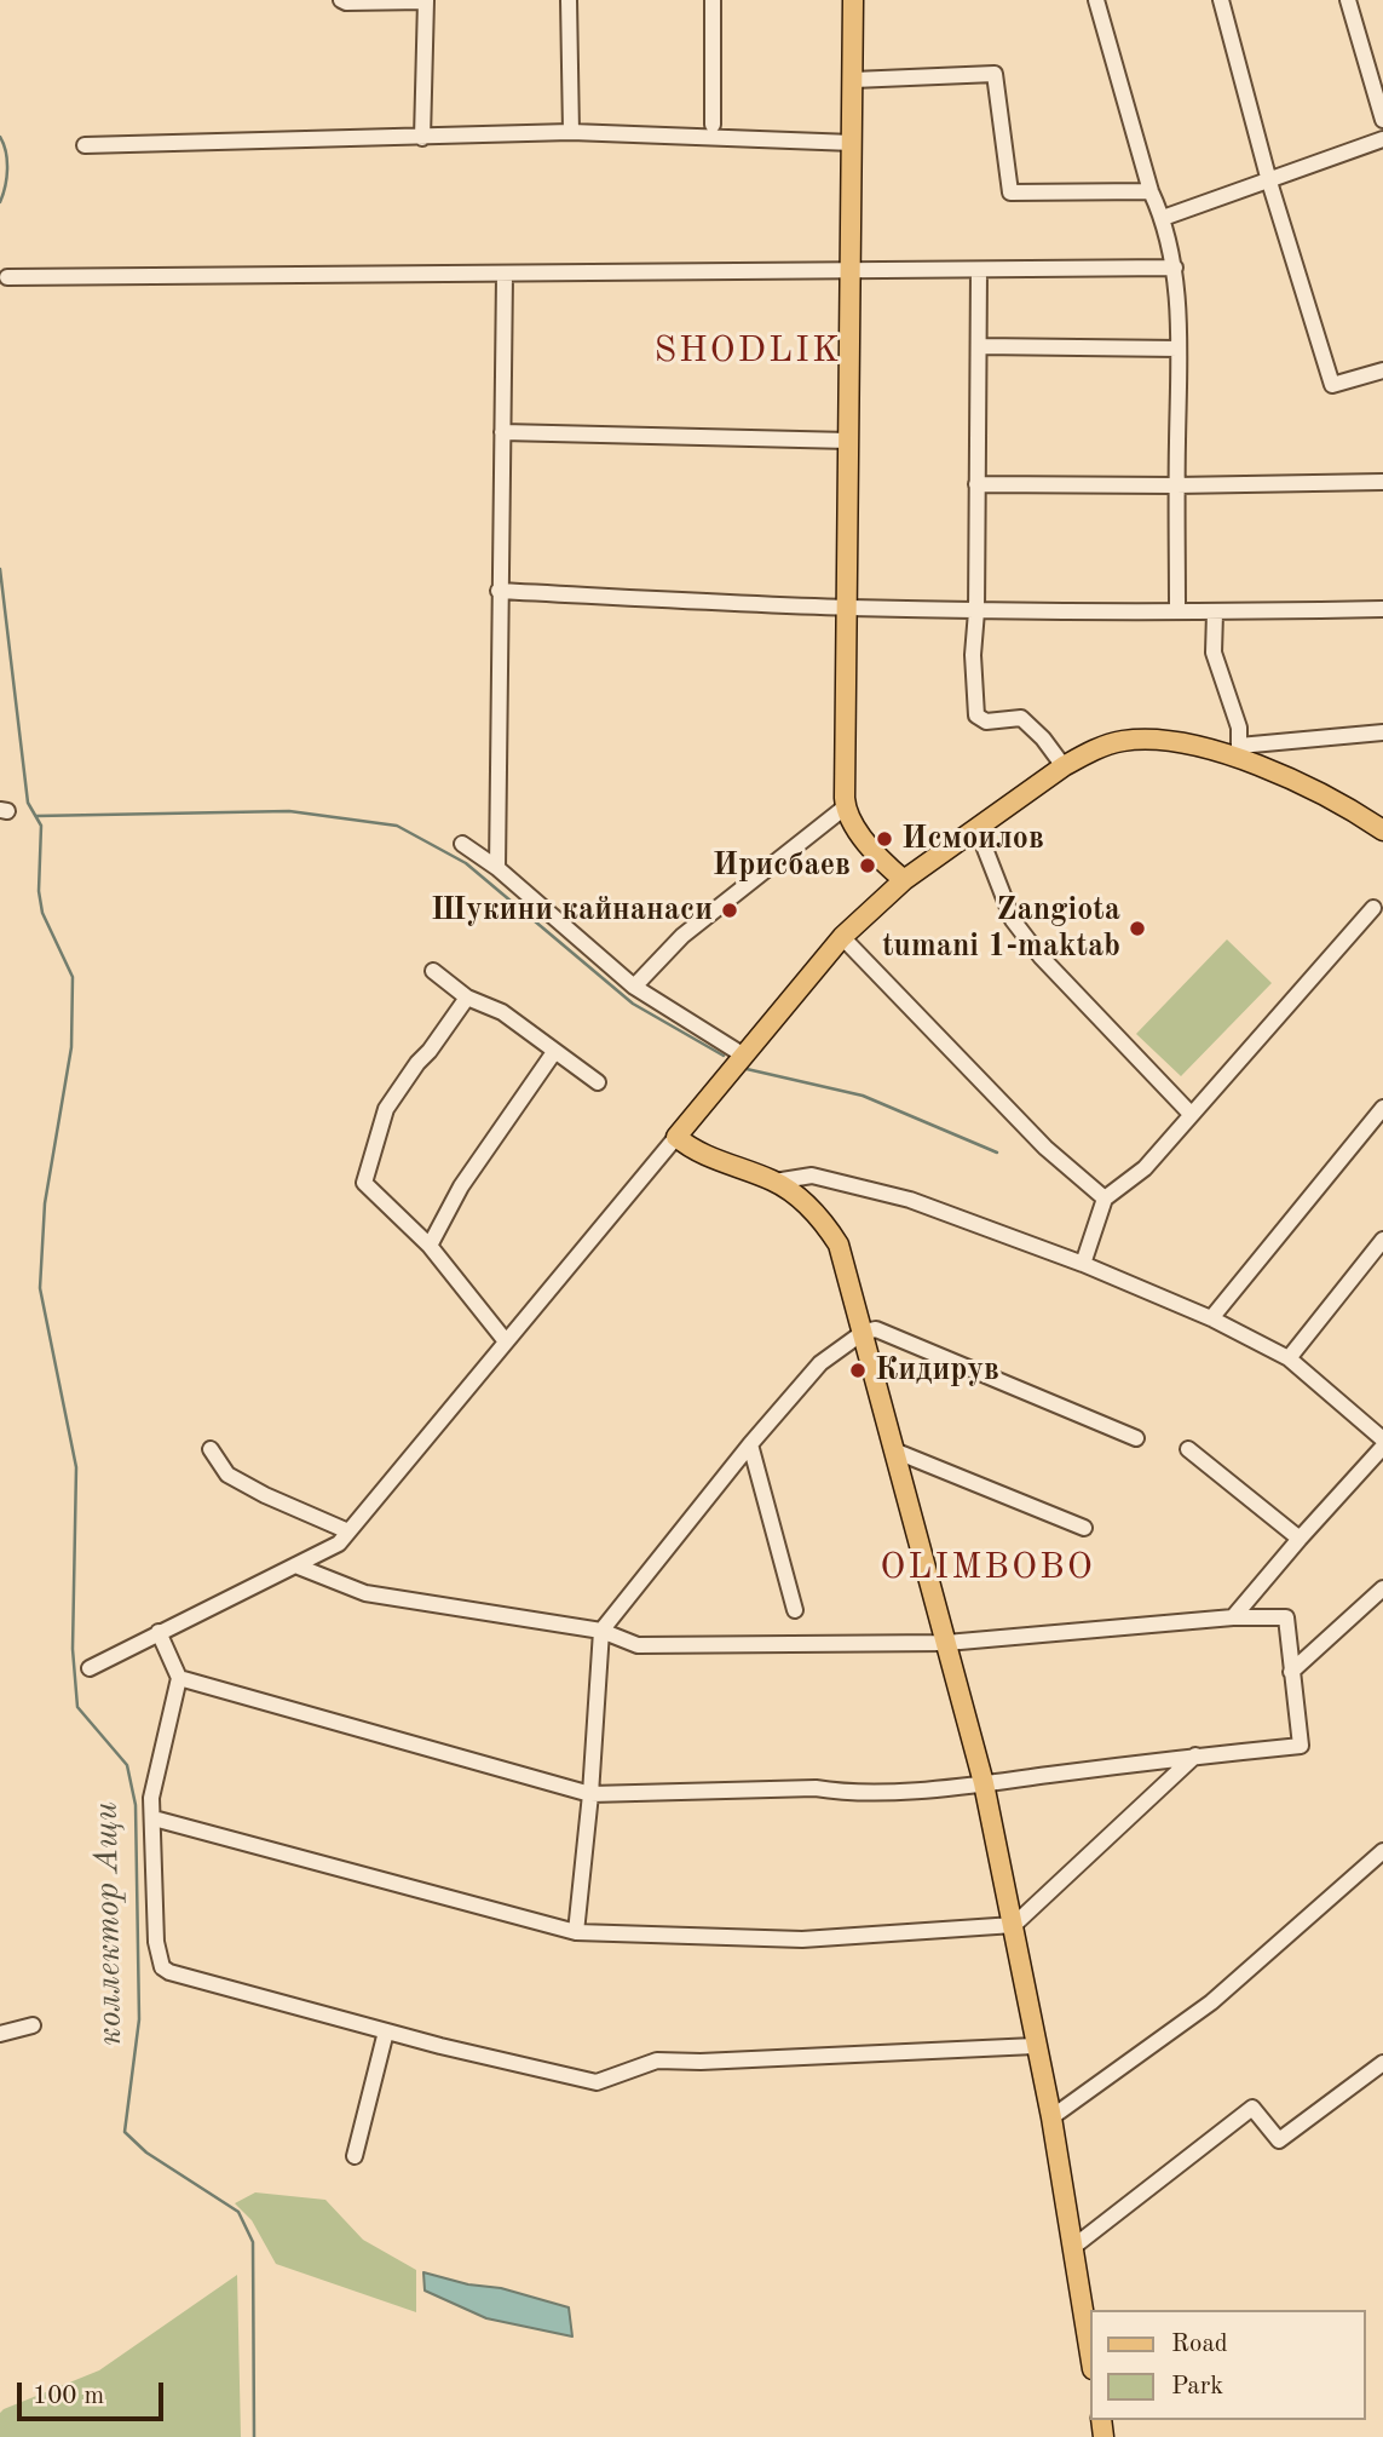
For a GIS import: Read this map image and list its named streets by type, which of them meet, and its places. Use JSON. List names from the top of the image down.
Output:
{
  "districts": ["SHODLIK", "OLIMBOBO"],
  "water": ["коллектор Ащи"],
  "places": [
    "Исмоилов",
    "Ирисбаев",
    "Шукини кайнанаси",
    "Zangiota tumani 1-maktab",
    "Кидирув"
  ],
  "legend": ["Road", "Park"],
  "scale_bar": "100 m"
}
